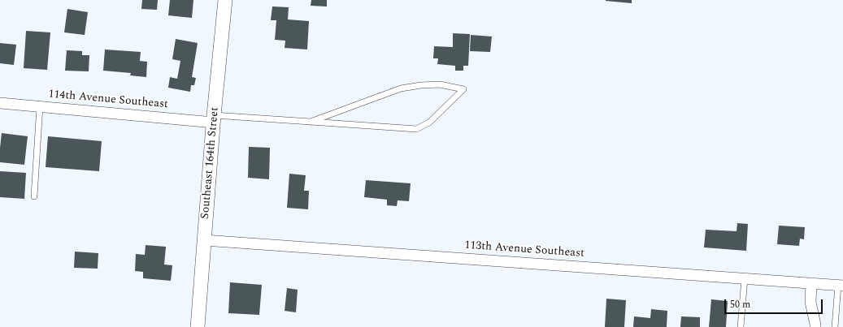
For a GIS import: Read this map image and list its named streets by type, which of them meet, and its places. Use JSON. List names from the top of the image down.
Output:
{
  "streets": {
    "street": ["114th Avenue Southeast", "Southeast 164th Street", "113th Avenue Southeast"]
  },
  "crossings": [
    ["114th Avenue Southeast", "Southeast 164th Street"],
    ["Southeast 164th Street", "113th Avenue Southeast"]
  ],
  "scale_bar": "50 m"
}
